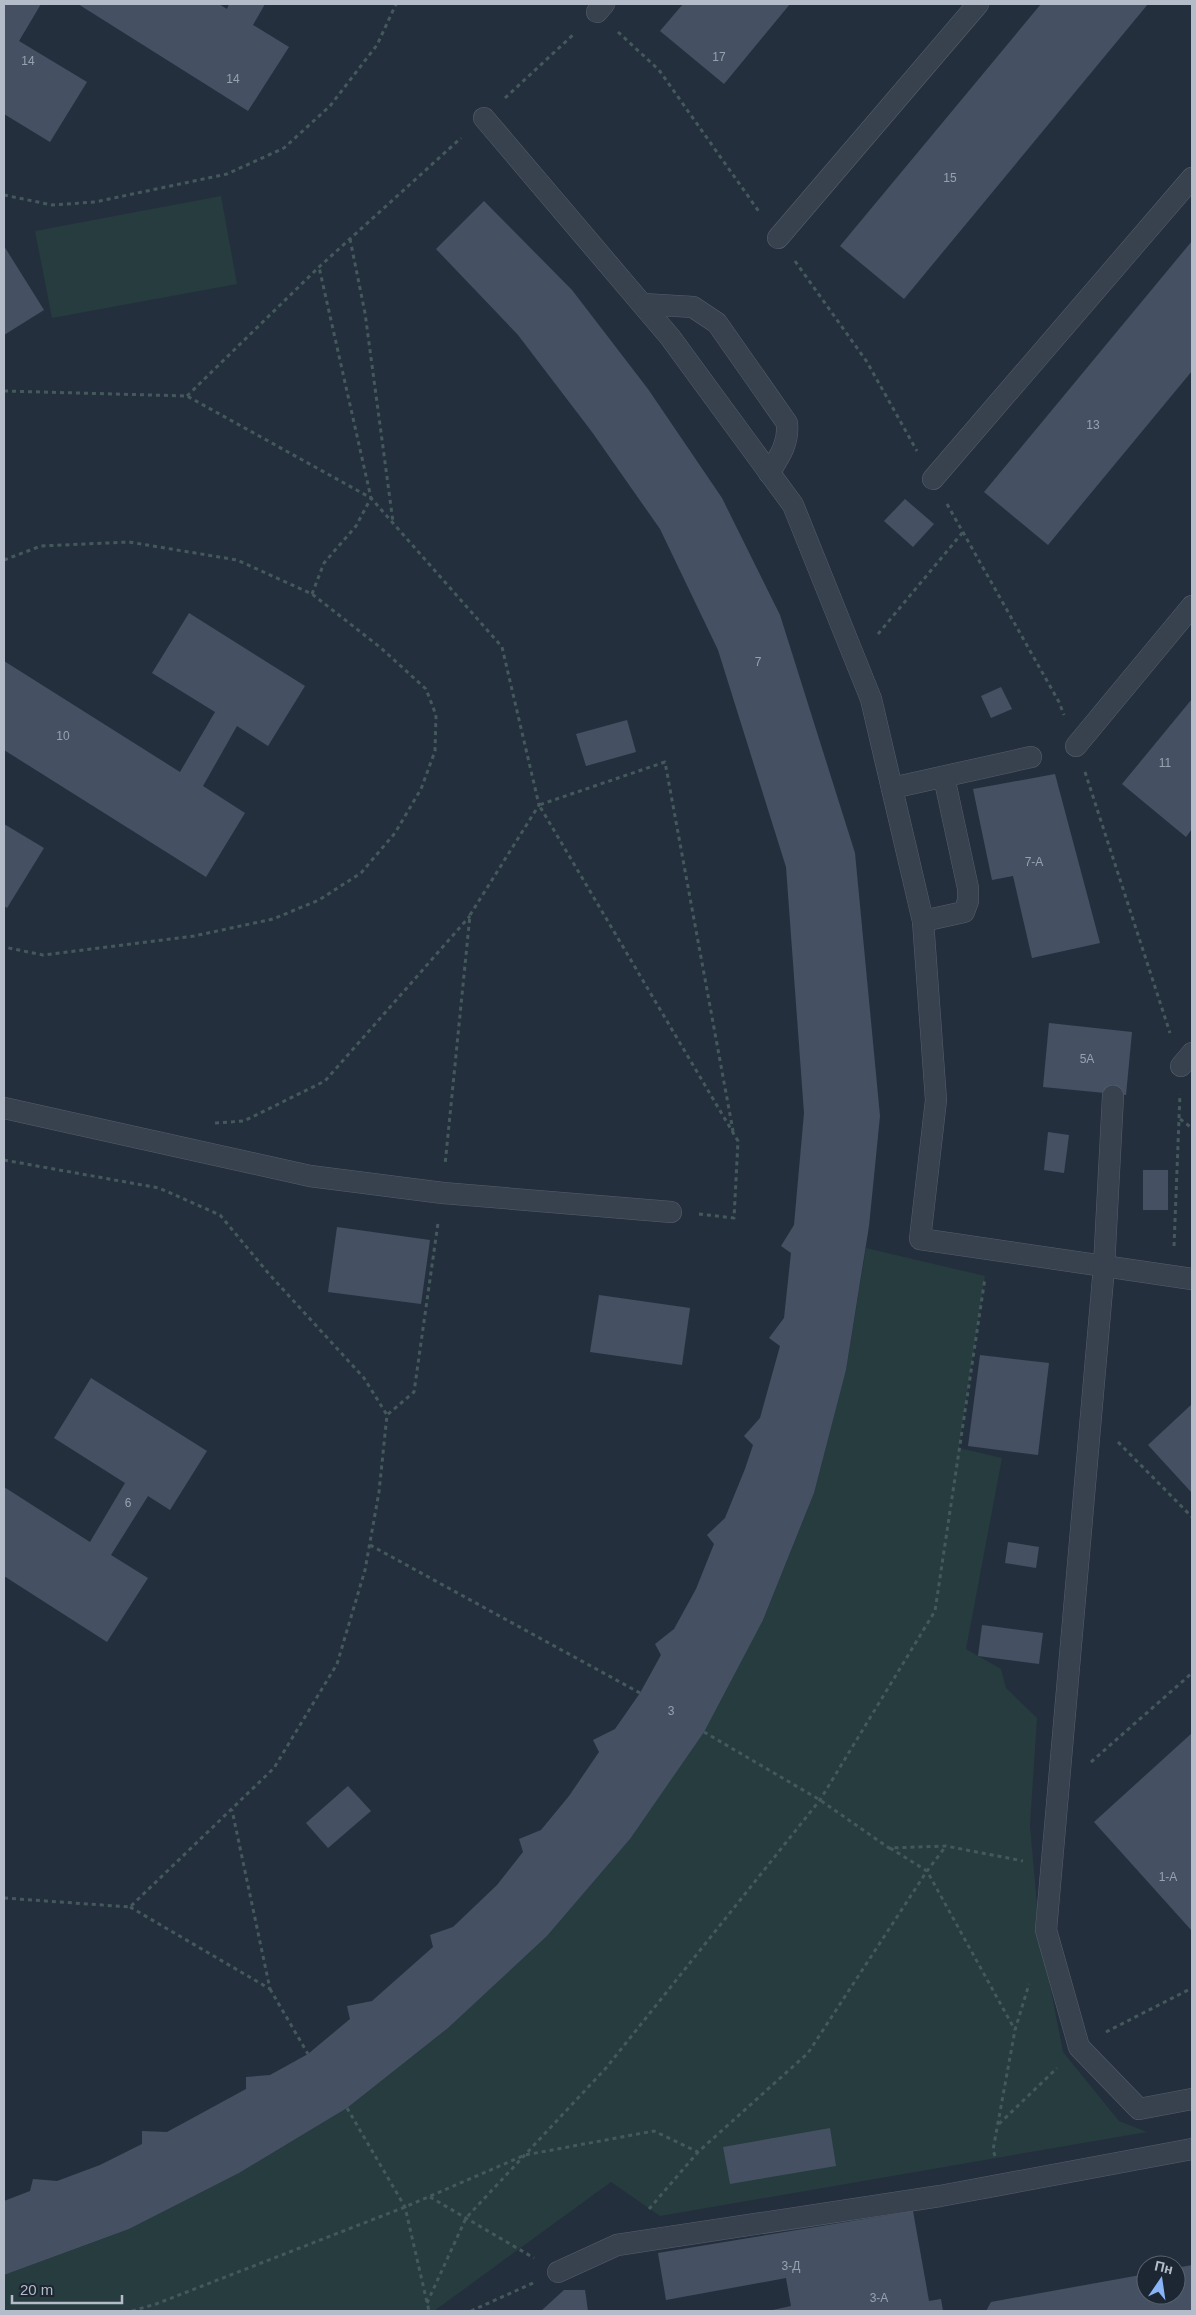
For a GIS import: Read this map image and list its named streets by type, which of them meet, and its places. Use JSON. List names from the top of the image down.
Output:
{
  "house_numbers": [
    "17",
    "14",
    "14",
    "15",
    "13",
    "7",
    "10",
    "11",
    "7-А",
    "5А",
    "6",
    "3",
    "1-А",
    "3-Д",
    "3-А"
  ],
  "scale_bar": "20 m",
  "north": "top"
}
